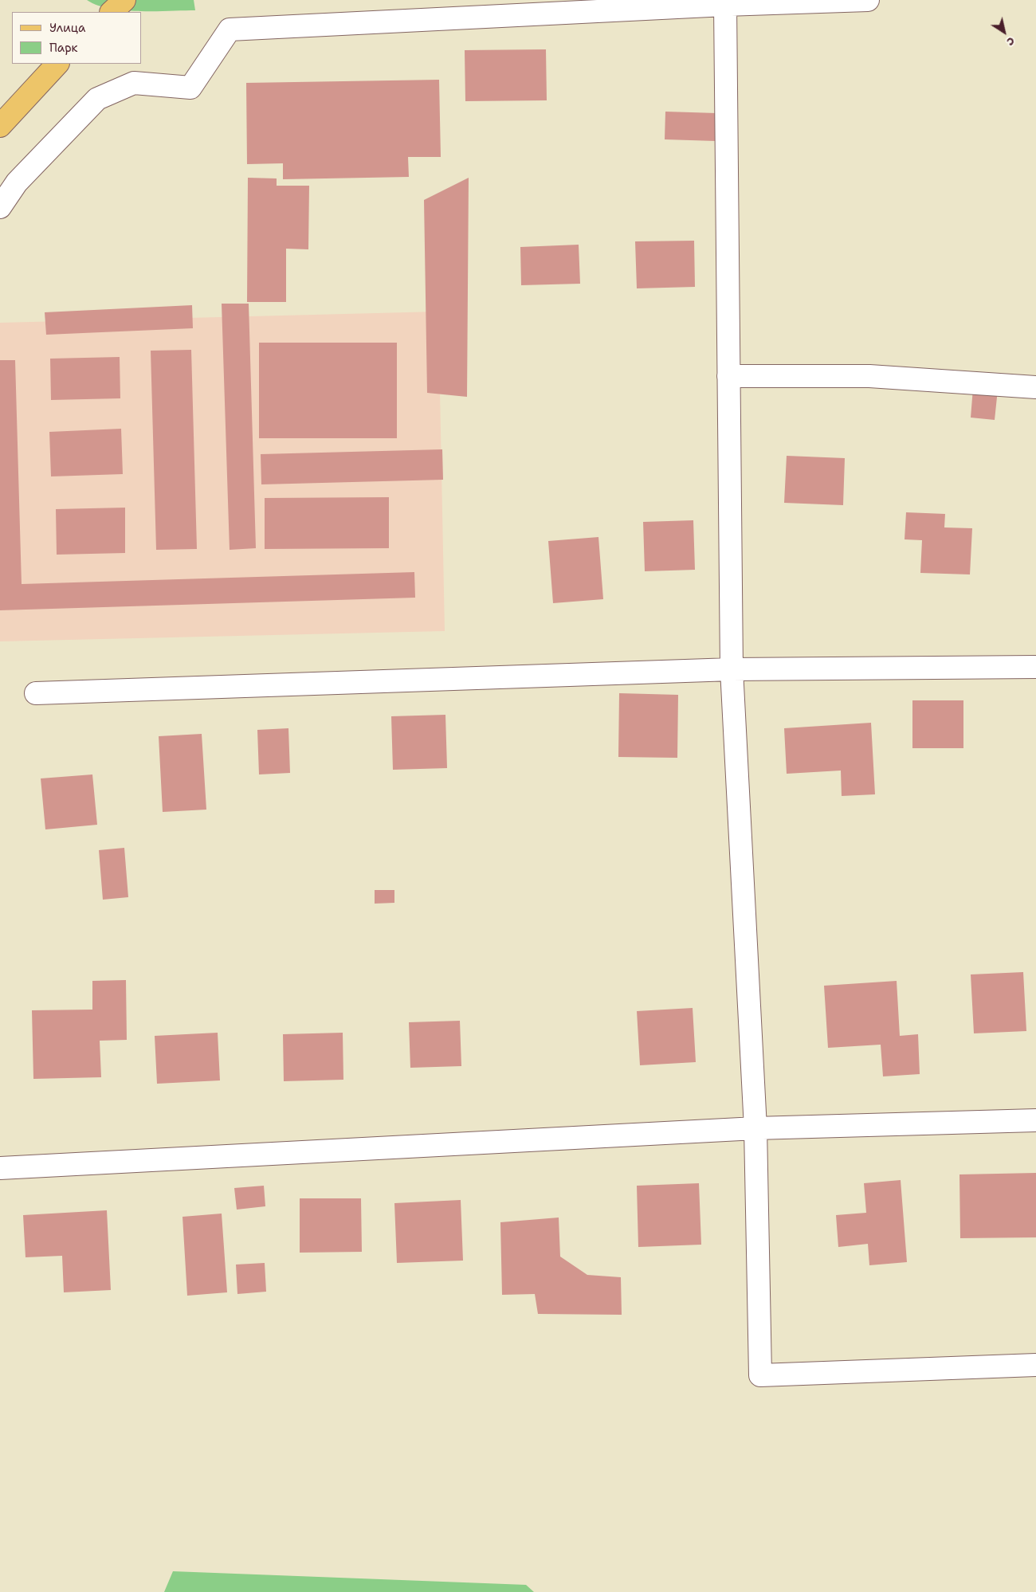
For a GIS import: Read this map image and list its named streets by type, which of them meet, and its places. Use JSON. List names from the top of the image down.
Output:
{
  "legend": ["Улица", "Парк"],
  "north": "bottom right"
}
